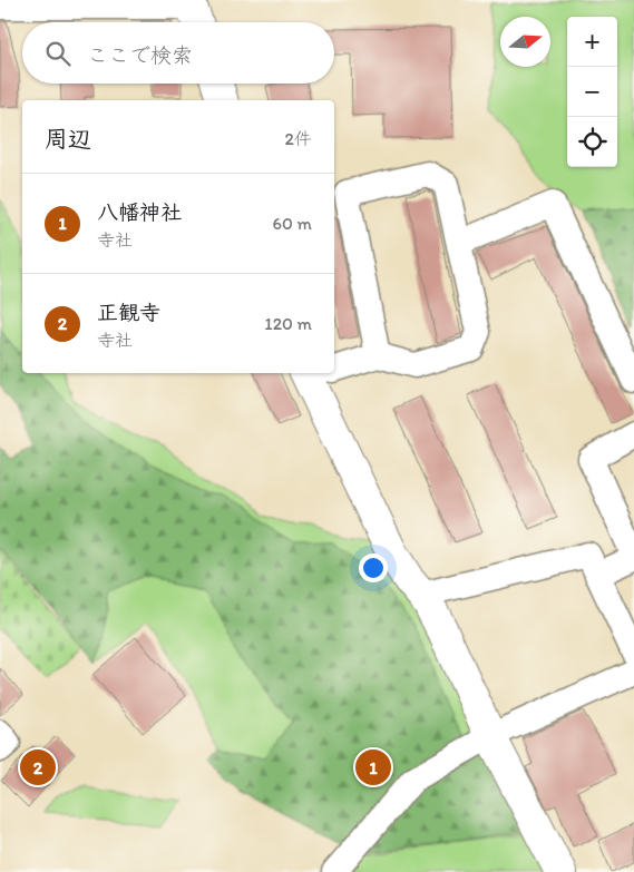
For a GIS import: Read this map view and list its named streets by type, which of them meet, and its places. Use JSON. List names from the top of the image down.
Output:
{
  "north": "right",
  "page": {
    "map_buttons": ["+", "−"],
    "search": "ここで検索",
    "heading": ["周辺", "2件"],
    "list": [
      {
        "mark": "1",
        "name": "八幡神社",
        "note": "寺社",
        "value": "60 m"
      },
      {
        "mark": "2",
        "name": "正観寺",
        "note": "寺社",
        "value": "120 m"
      }
    ],
    "pins": ["1", "2"]
  }
}
